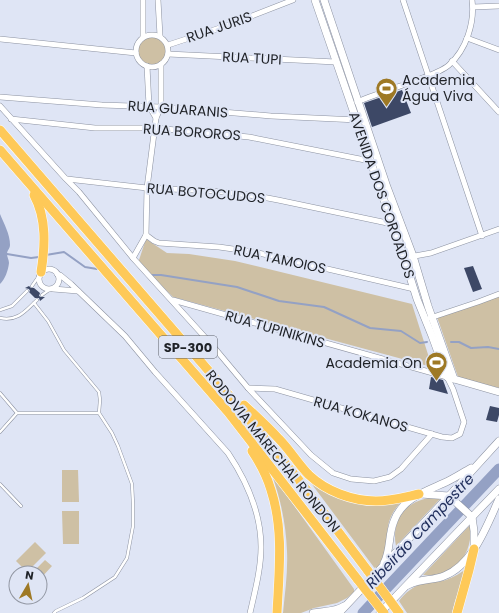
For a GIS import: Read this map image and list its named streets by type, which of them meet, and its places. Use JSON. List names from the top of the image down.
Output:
{
  "streets": {
    "highway": ["SP-300", "RODOVIA MARECHAL RONDON"],
    "street": [
      "RUA JURIS",
      "RUA TUPI",
      "RUA GUARANIS",
      "RUA BOROROS",
      "RUA BOTOCUDOS",
      "AVENIDA DOS COROADOS",
      "RUA TAMOIOS",
      "RUA TUPINIKINS",
      "RUA KOKANOS"
    ]
  },
  "crossings": [
    ["RUA JURIS", "RUA TUPI"],
    ["RUA TUPI", "AVENIDA DOS COROADOS"],
    ["RUA GUARANIS", "AVENIDA DOS COROADOS"],
    ["RUA BOROROS", "AVENIDA DOS COROADOS"],
    ["RUA BOTOCUDOS", "AVENIDA DOS COROADOS"],
    ["AVENIDA DOS COROADOS", "RUA TAMOIOS"],
    ["AVENIDA DOS COROADOS", "RUA TUPINIKINS"],
    ["AVENIDA DOS COROADOS", "RUA KOKANOS"]
  ],
  "water": ["Ribeirão Campestre"],
  "places": {
    "sports": ["Academia Água Viva", "Academia On"]
  },
  "north": "top"
}
